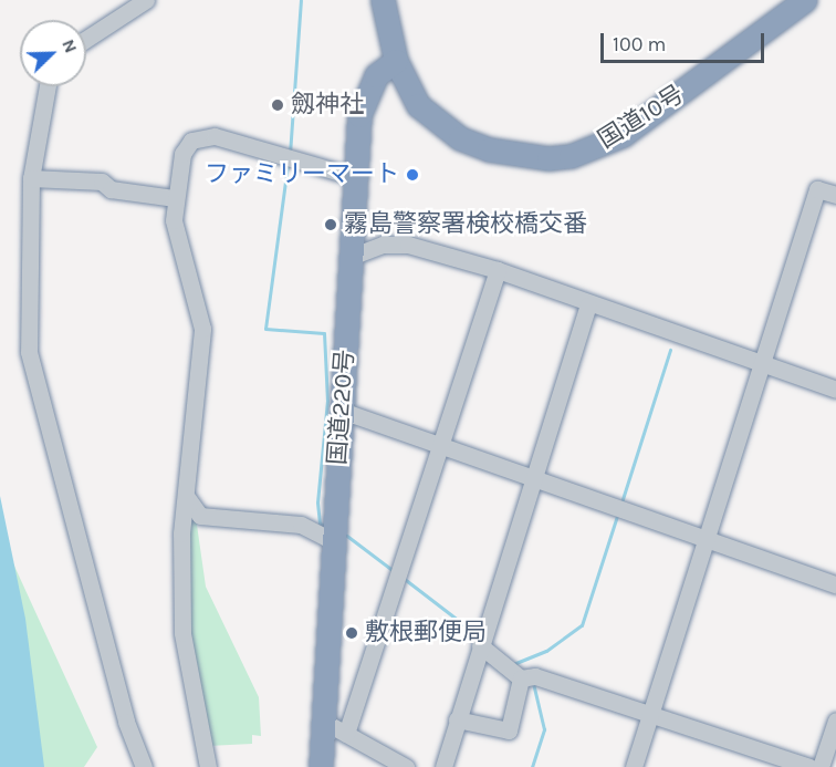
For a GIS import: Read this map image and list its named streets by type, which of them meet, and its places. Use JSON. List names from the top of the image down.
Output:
{
  "streets": {
    "highway": ["国道10号", "国道220号"]
  },
  "crossings": [
    ["国道10号", "国道220号"]
  ],
  "places": [
    "劔神社",
    "ファミリーマート",
    "霧島警察署検校橋交番",
    "敷根郵便局"
  ],
  "scale_bar": "100 m",
  "north": "top right"
}
